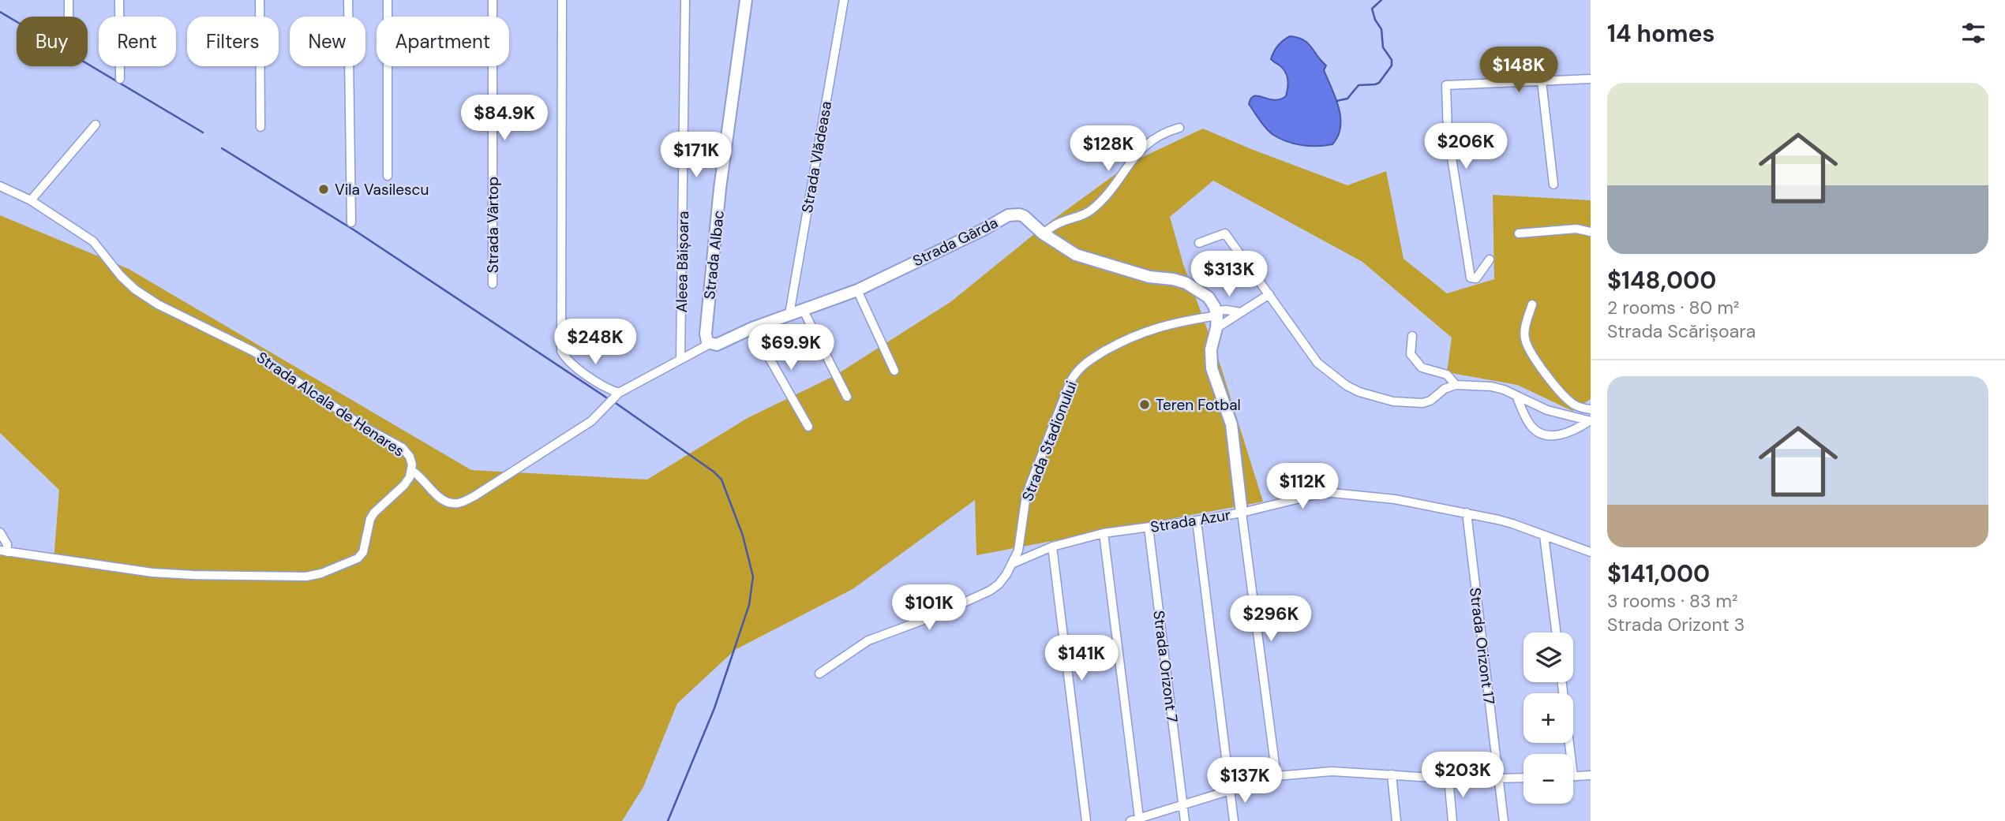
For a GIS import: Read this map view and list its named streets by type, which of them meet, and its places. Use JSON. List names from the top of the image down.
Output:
{
  "streets": {
    "street": [
      "Strada Vlădeasa",
      "Strada Vârtop",
      "Strada Gârda",
      "Strada Albac",
      "Aleea Băișoara",
      "Strada Alcala de Henares",
      "Strada Stadionului",
      "Strada Azur",
      "Strada Orizont 17",
      "Strada Orizont 7"
    ]
  },
  "crossings": [
    ["Strada Vlădeasa", "Strada Gârda"],
    ["Strada Gârda", "Strada Albac"],
    ["Strada Gârda", "Aleea Băișoara"],
    ["Strada Gârda", "Strada Alcala de Henares"],
    ["Strada Gârda", "Strada Stadionului"],
    ["Strada Stadionului", "Strada Azur"],
    ["Strada Azur", "Strada Orizont 17"],
    ["Strada Azur", "Strada Orizont 7"]
  ],
  "places": ["Vila Vasilescu", "Teren Fotbal"],
  "page": {
    "heading": "14 homes",
    "chip": [
      "Buy",
      "Rent",
      "Filters",
      "New",
      "Apartment"
    ],
    "price": [
      "$148K",
      "$84.9K",
      "$206K",
      "$128K",
      "$171K",
      "$313K",
      "$248K",
      "$69.9K",
      "$112K",
      "$101K",
      "$296K",
      "$141K",
      "$203K",
      "$137K"
    ],
    "list": [
      {
        "name": "$148,000",
        "note": "2 rooms · 80 m² · Strada Scărișoara"
      },
      {
        "name": "$141,000",
        "note": "3 rooms · 83 m² · Strada Orizont 3"
      }
    ],
    "map_buttons": ["+", "−"]
  }
}
